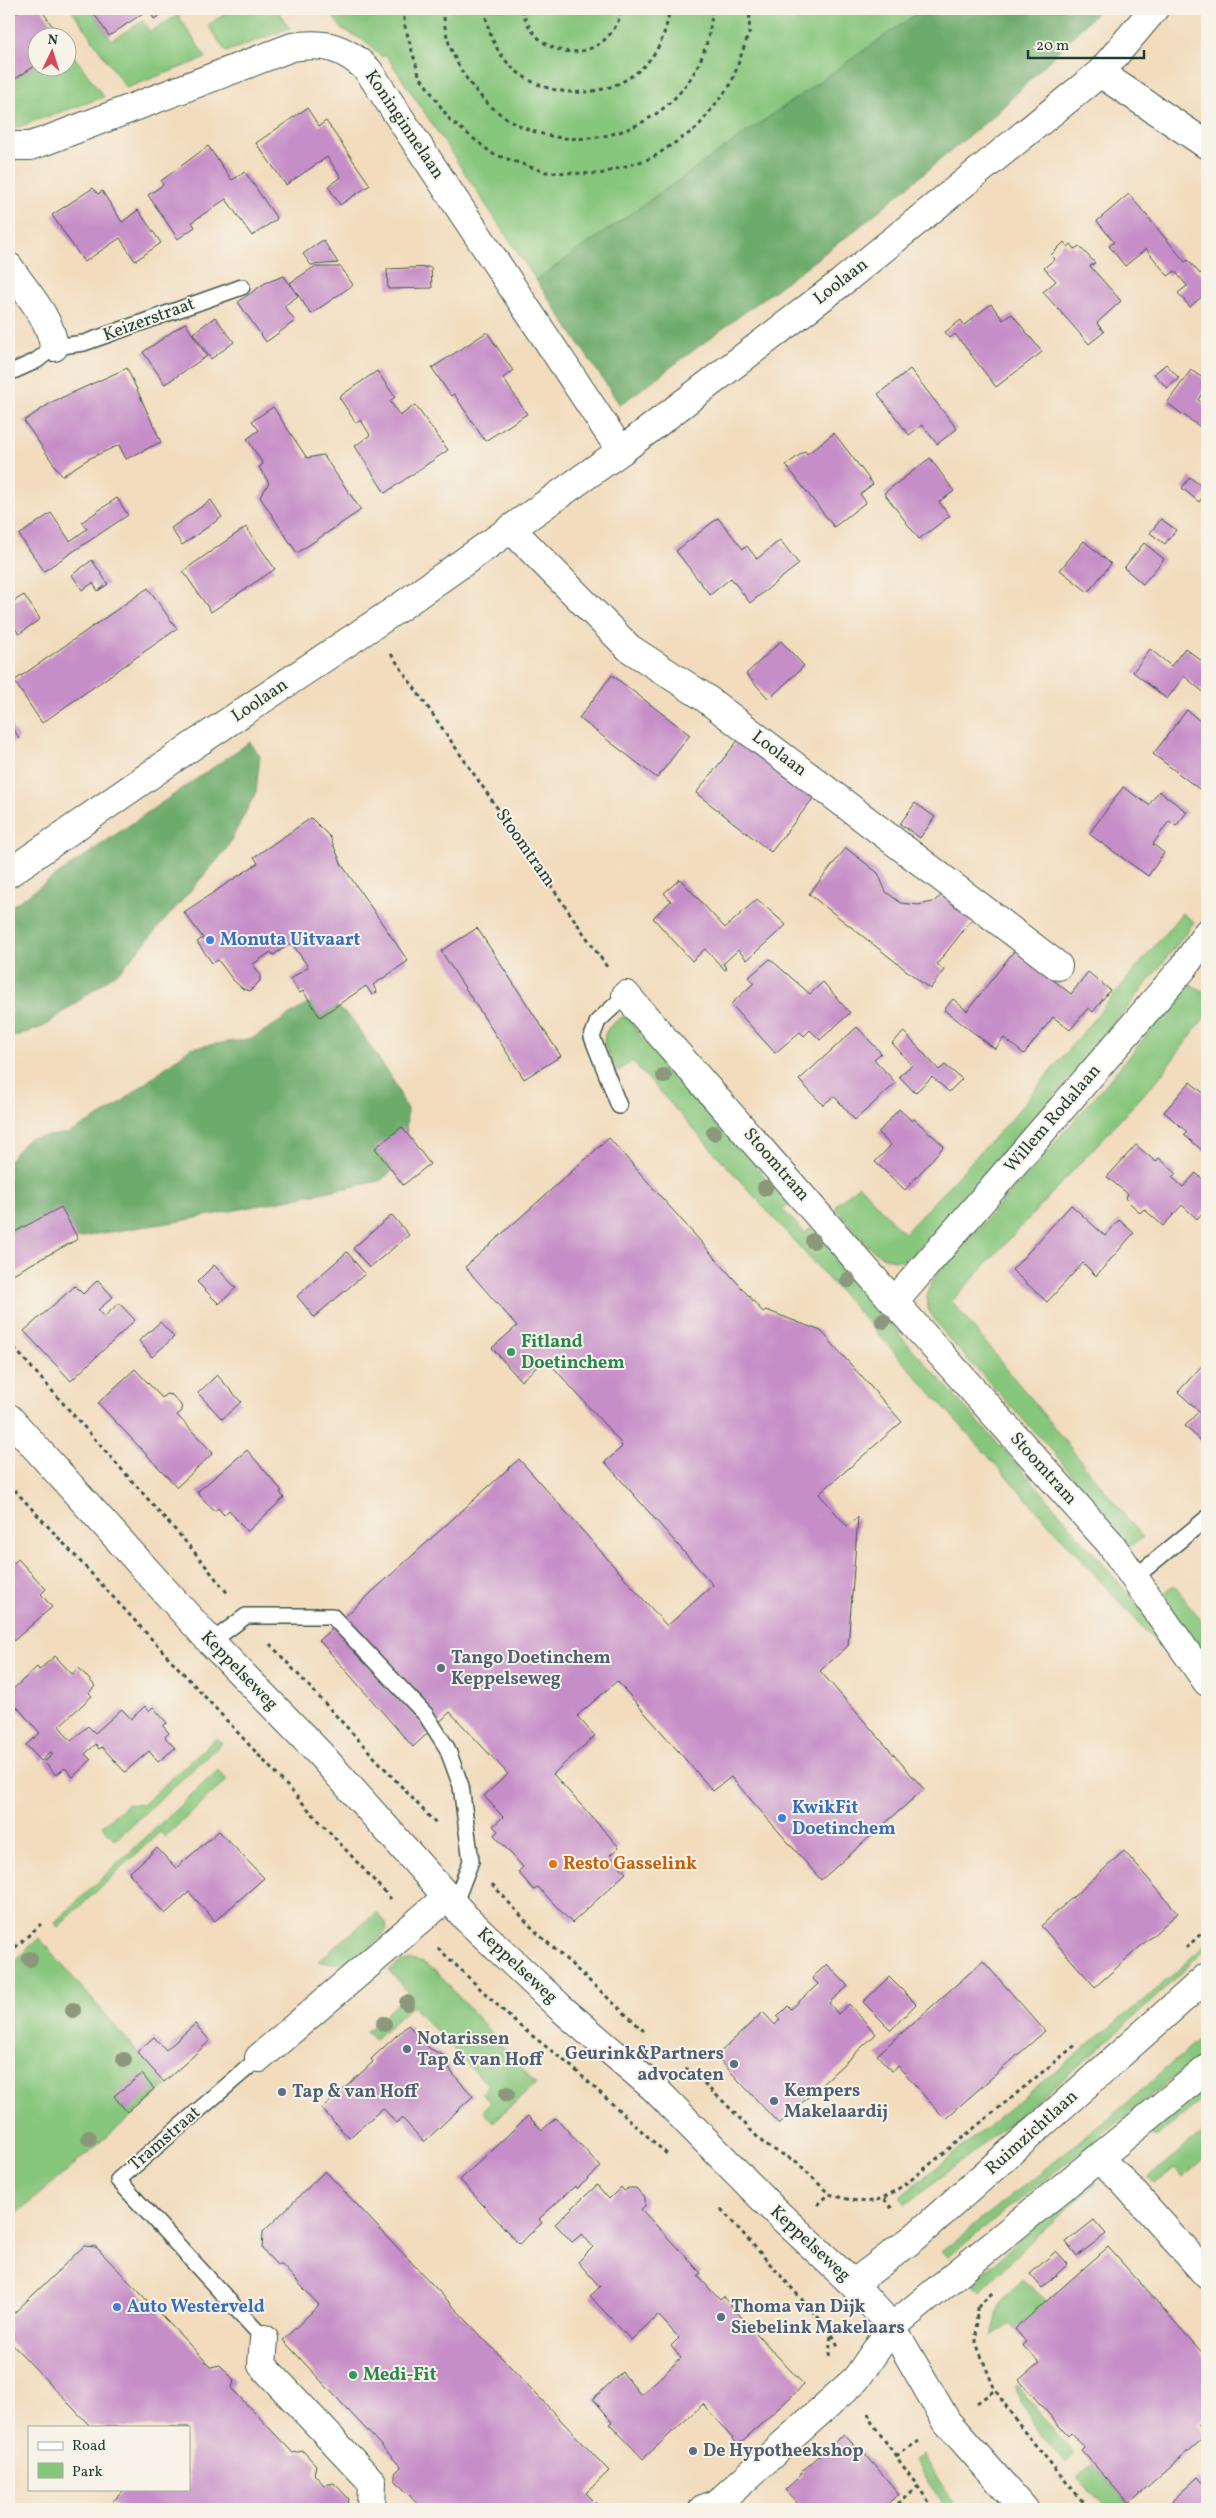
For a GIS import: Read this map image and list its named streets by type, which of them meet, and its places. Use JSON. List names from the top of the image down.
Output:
{
  "streets": {
    "street": [
      "Koninginnelaan",
      "Loolaan",
      "Stoomtram",
      "Willem Rodalaan",
      "Keppelseweg",
      "Ruimzichtlaan",
      "Tramstraat"
    ],
    "lane": ["Keizerstraat"]
  },
  "crossings": [
    ["Koninginnelaan", "Loolaan"],
    ["Loolaan", "Stoomtram"],
    ["Stoomtram", "Willem Rodalaan"],
    ["Keppelseweg", "Ruimzichtlaan"],
    ["Keppelseweg", "Tramstraat"]
  ],
  "places": [
    "Monuta Uitvaart",
    "Fitland Doetinchem",
    "Tango Doetinchem Keppelseweg",
    "KwikFit Doetinchem",
    "Resto Gasselink",
    "Notarissen Tap & van Hoff",
    "Geurink&Partners advocaten",
    "Tap & van Hoff",
    "Kempers Makelaardij",
    "Auto Westerveld",
    "Thoma van Dijk Siebelink Makelaars",
    "Medi-Fit",
    "De Hypotheekshop"
  ],
  "legend": ["Road", "Park"],
  "scale_bar": "20 m",
  "north": "top"
}
